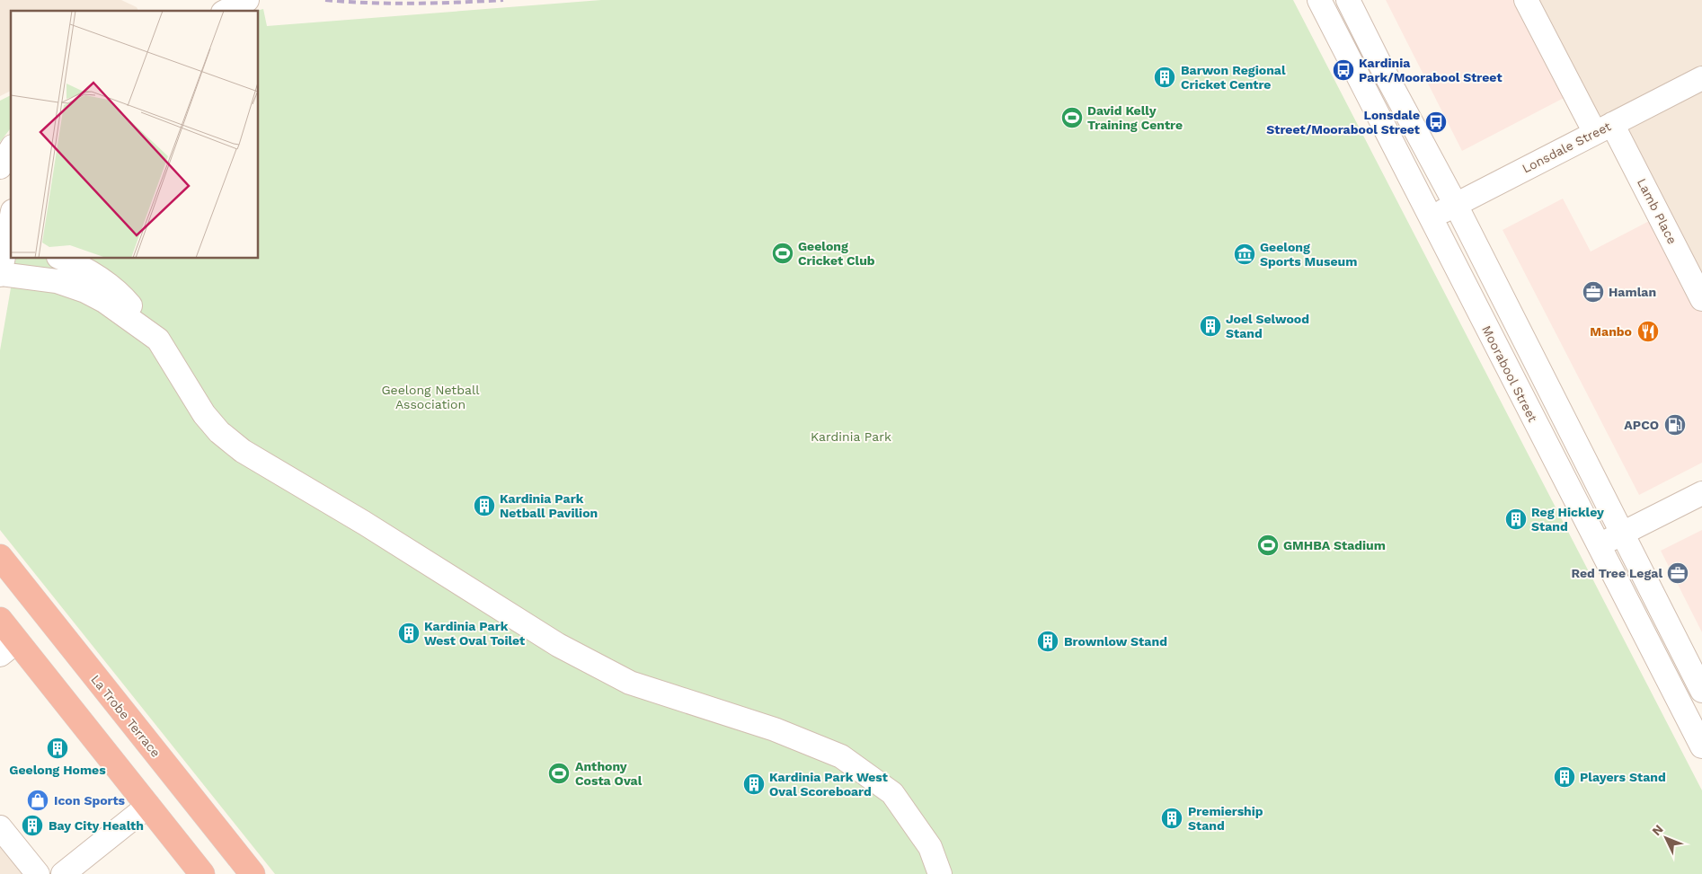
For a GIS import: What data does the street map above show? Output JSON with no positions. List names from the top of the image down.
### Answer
{
  "streets": {
    "highway": ["La Trobe Terrace"],
    "street": ["Lonsdale Street", "Lamb Place", "Moorabool Street"]
  },
  "crossings": [
    ["Lonsdale Street", "Lamb Place"],
    ["Lonsdale Street", "Moorabool Street"]
  ],
  "parks": ["Geelong Netball Association", "Kardinia Park"],
  "places": {
    "bus stop": ["Kardinia Park/Moorabool Street", "Lonsdale Street/Moorabool Street"],
    "building": [
      "Barwon Regional Cricket Centre",
      "Joel Selwood Stand",
      "Kardinia Park Netball Pavilion",
      "Reg Hickley Stand",
      "Kardinia Park West Oval Toilet",
      "Brownlow Stand",
      "Geelong Homes",
      "Players Stand",
      "Kardinia Park West Oval Scoreboard",
      "Premiership Stand",
      "Bay City Health"
    ],
    "sports": [
      "David Kelly Training Centre",
      "Geelong Cricket Club",
      "GMHBA Stadium",
      "Anthony Costa Oval"
    ],
    "museum": ["Geelong Sports Museum"],
    "office": ["Hamlan", "Red Tree Legal"],
    "restaurant": ["Manbo"],
    "fuel station": ["APCO"],
    "shop": ["Icon Sports"]
  },
  "north": "top left"
}
